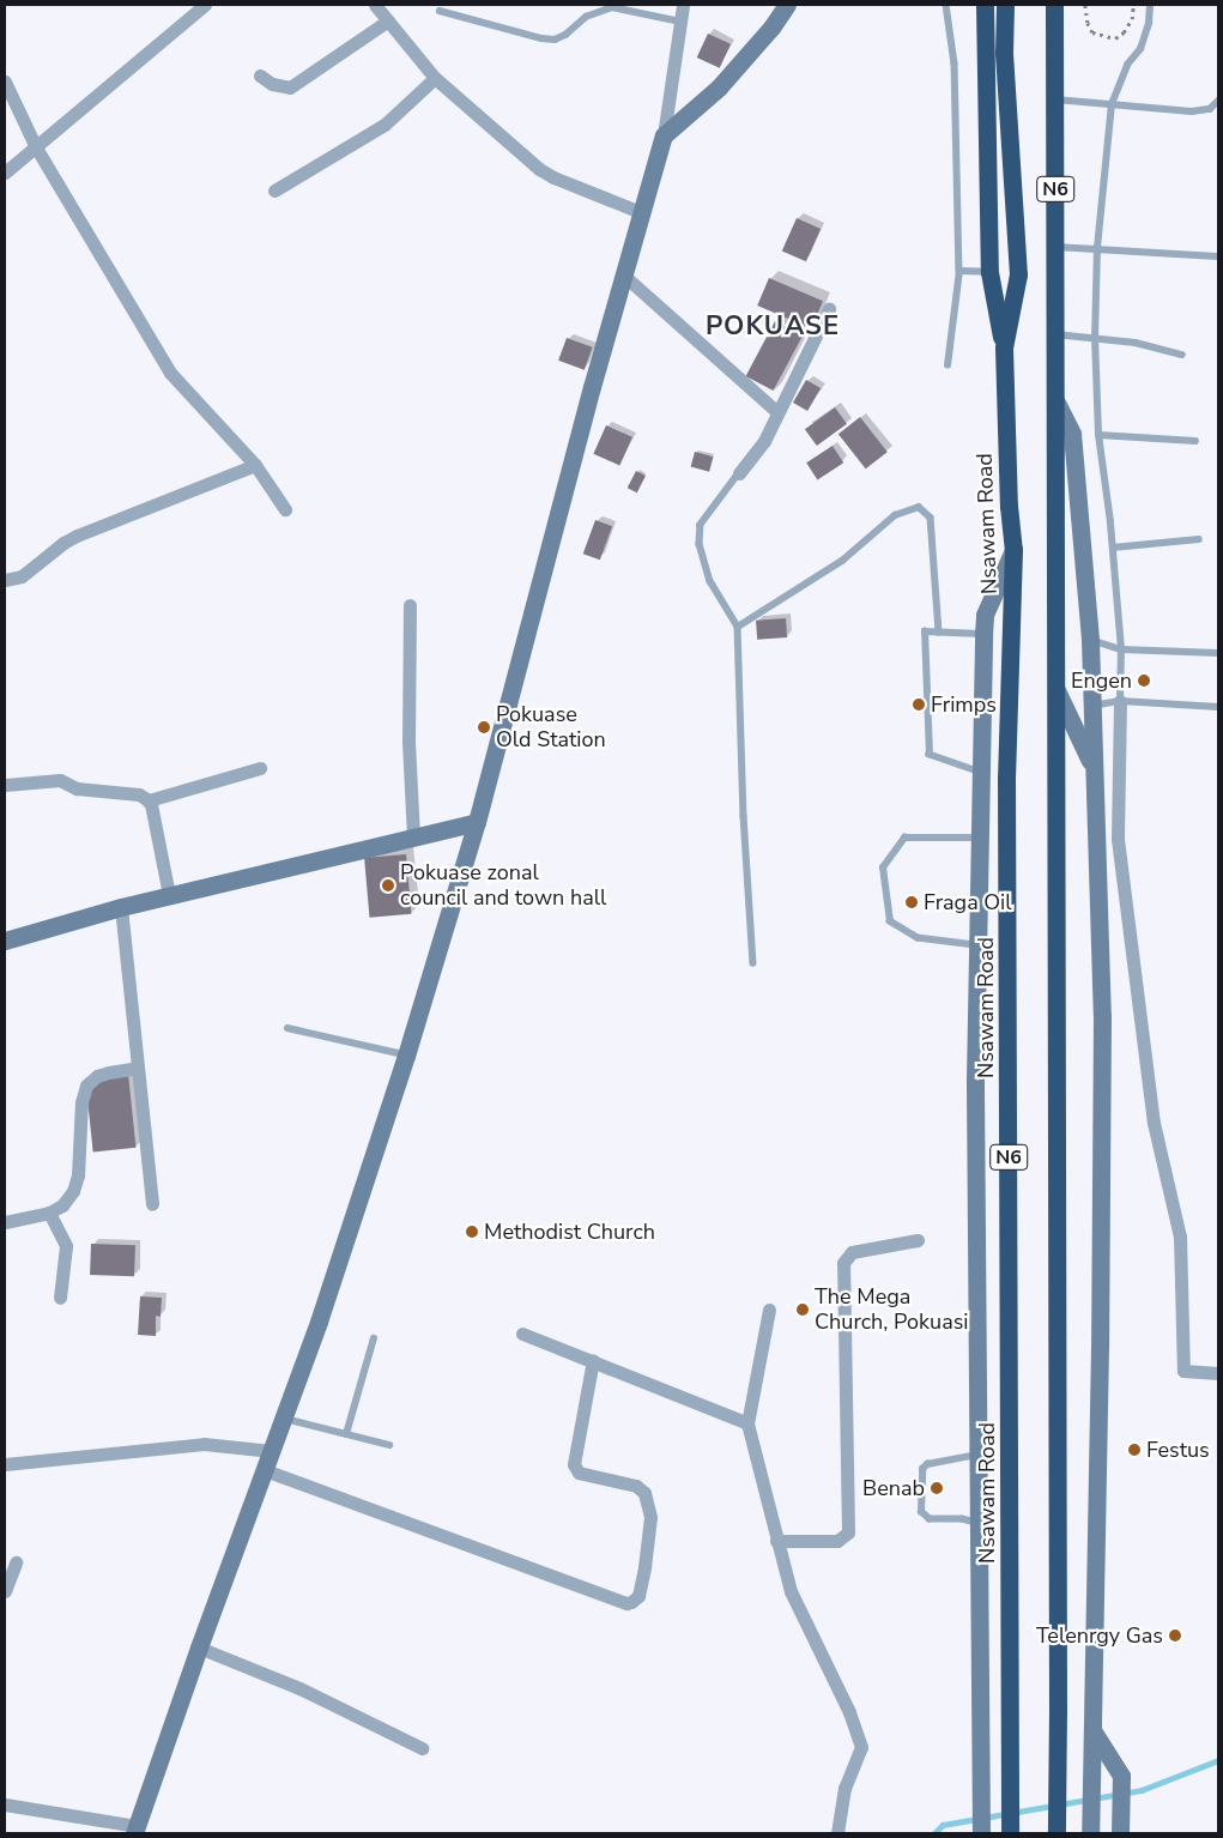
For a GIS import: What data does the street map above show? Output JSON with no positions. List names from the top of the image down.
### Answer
{
  "streets": {
    "highway": ["N6", "Nsawam Road"]
  },
  "districts": ["POKUASE"],
  "places": [
    "Engen",
    "Frimps",
    "Pokuase Old Station",
    "Pokuase zonal council and town hall",
    "Fraga Oil",
    "Methodist Church",
    "The Mega Church, Pokuasi",
    "Festus",
    "Benab",
    "Telenrgy Gas"
  ]
}
